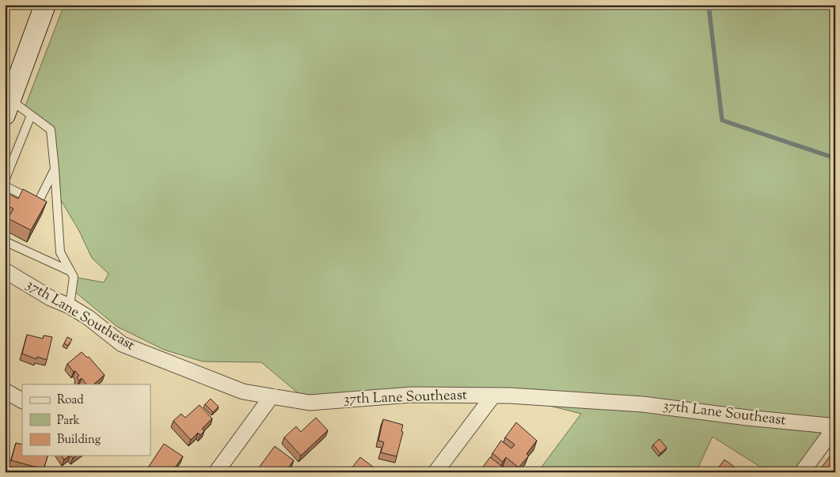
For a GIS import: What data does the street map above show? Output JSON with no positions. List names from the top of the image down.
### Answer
{
  "streets": {
    "street": ["37th Lane Southeast"]
  },
  "legend": ["Road", "Park", "Building"]
}
